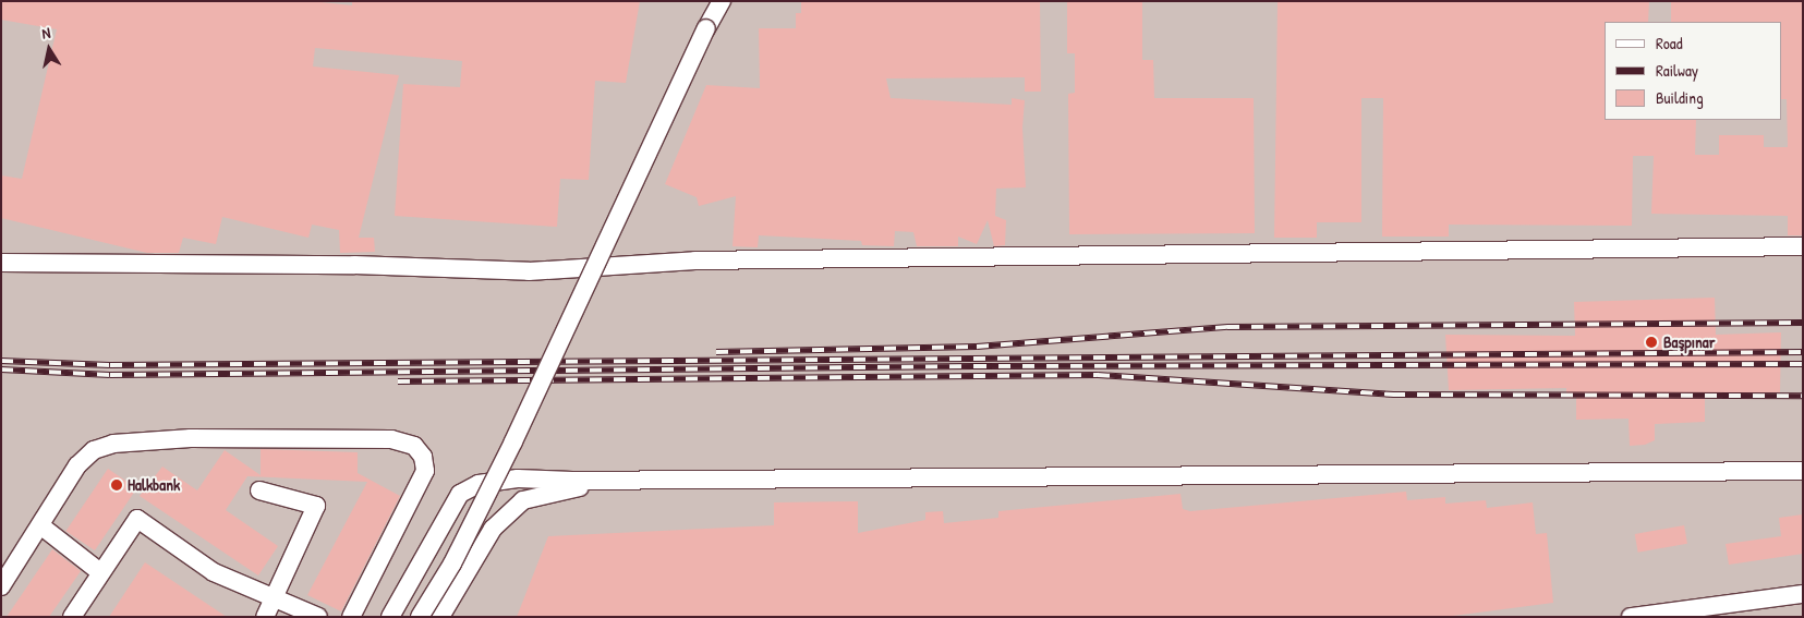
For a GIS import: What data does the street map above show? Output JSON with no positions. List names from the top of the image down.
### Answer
{
  "places": ["Başpınar", "Halkbank"],
  "legend": ["Road", "Railway", "Building"],
  "north": "top"
}
